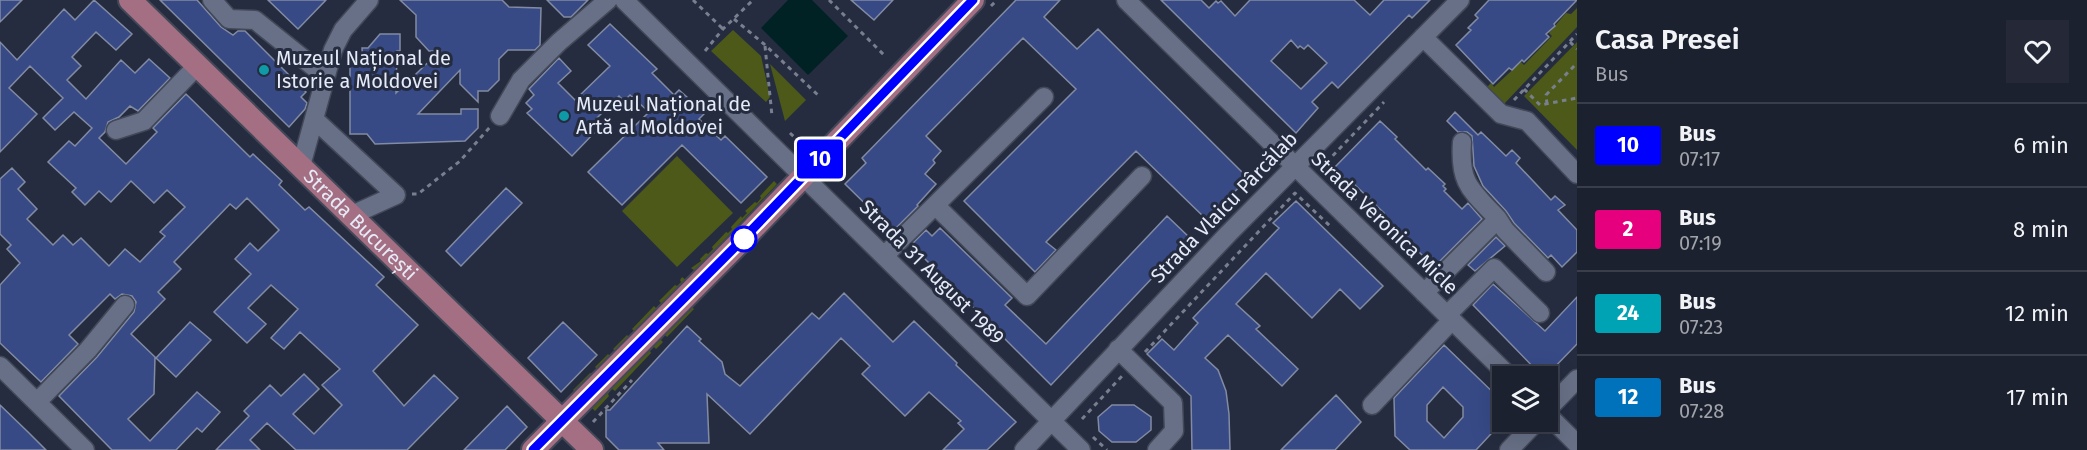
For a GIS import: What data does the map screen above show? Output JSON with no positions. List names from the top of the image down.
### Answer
{
  "streets": {
    "main road": ["Strada București"],
    "street": ["Strada Vlaicu Pârcălab", "Strada Veronica Micle", "Strada 31 August 1989"]
  },
  "crossings": [
    ["Strada Vlaicu Pârcălab", "Strada Veronica Micle"],
    ["Strada Vlaicu Pârcălab", "Strada 31 August 1989"]
  ],
  "places": ["Muzeul Național de Istorie a Moldovei", "Muzeul Național de Artă al Moldovei"],
  "lines": ["bus line 10"],
  "page": {
    "on_map": "10",
    "heading": ["Casa Presei", "Bus"],
    "list": [
      {
        "mark": "10",
        "name": "Bus",
        "note": "07:17",
        "value": "6 min"
      },
      {
        "mark": "2",
        "name": "Bus",
        "note": "07:19",
        "value": "8 min"
      },
      {
        "mark": "24",
        "name": "Bus",
        "note": "07:23",
        "value": "12 min"
      },
      {
        "mark": "12",
        "name": "Bus",
        "note": "07:28",
        "value": "17 min"
      }
    ]
  }
}
